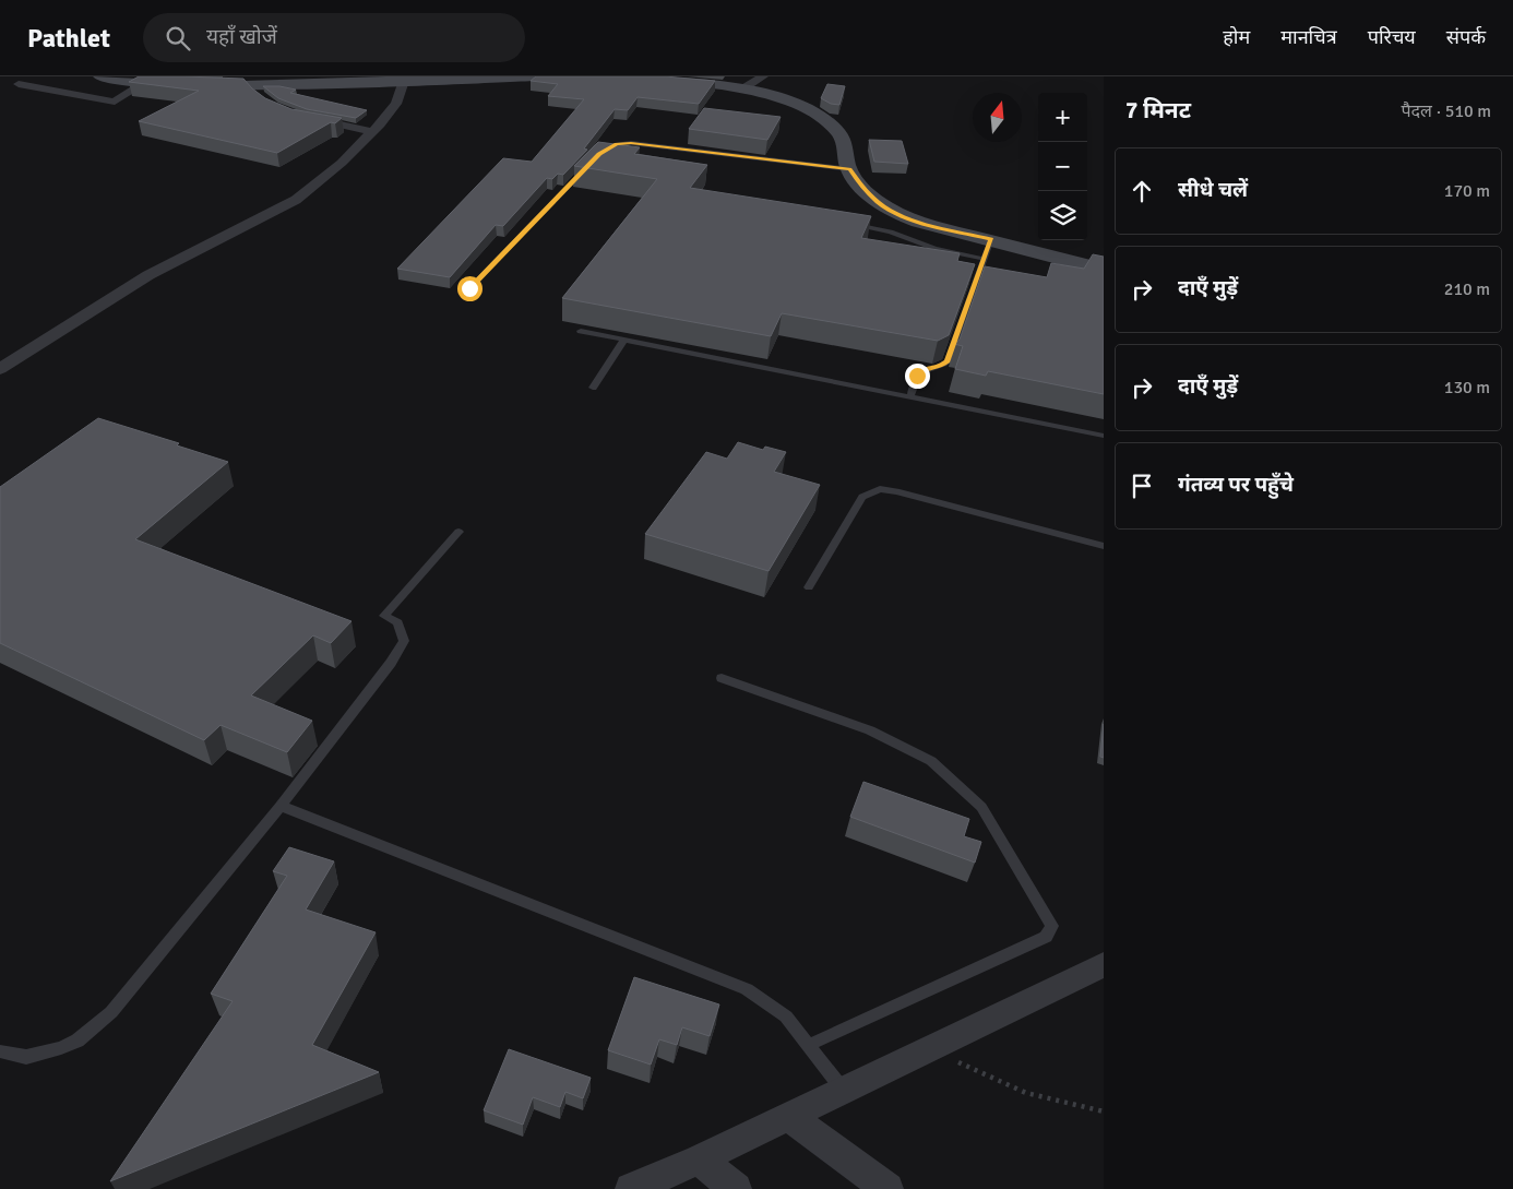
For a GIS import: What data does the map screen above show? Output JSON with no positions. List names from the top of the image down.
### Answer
{
  "north": "top",
  "page": {
    "header": "Pathlet",
    "search": "यहाँ खोजें",
    "nav": [
      "होम",
      "मानचित्र",
      "परिचय",
      "संपर्क"
    ],
    "heading": ["7 मिनट", "पैदल · 510 m"],
    "map_buttons": ["+", "−"],
    "list": [
      ["सीधे चलें", "170 m"],
      ["दाएँ मुड़ें", "210 m"],
      ["दाएँ मुड़ें", "130 m"],
      "गंतव्य पर पहुँचे"
    ]
  }
}
